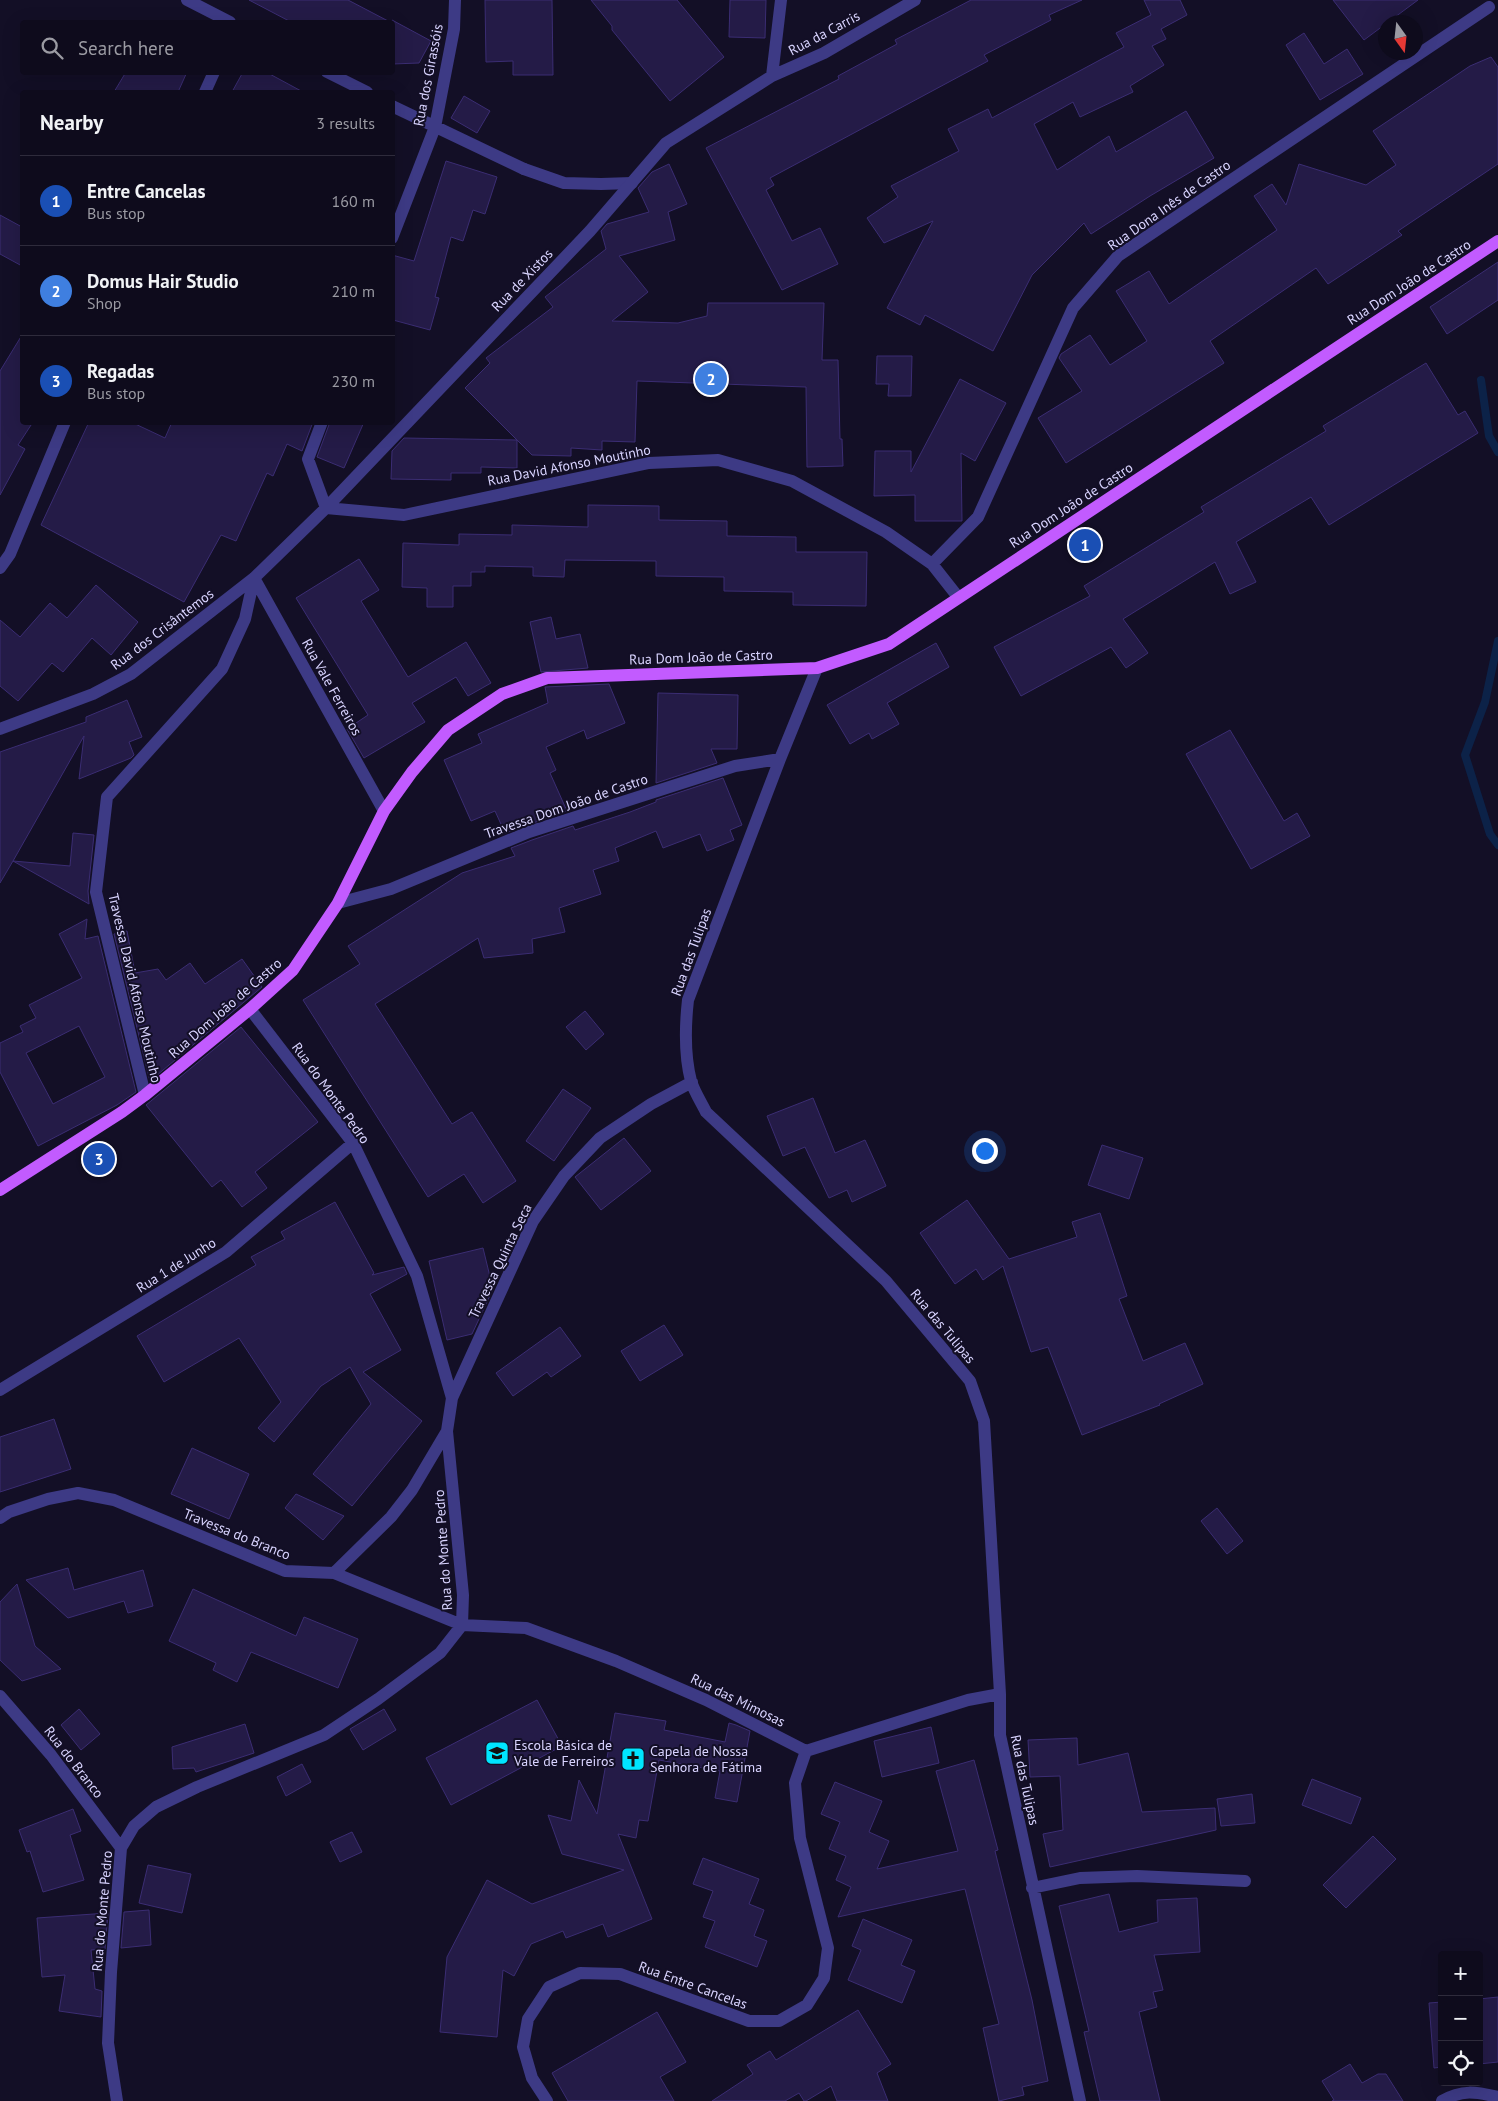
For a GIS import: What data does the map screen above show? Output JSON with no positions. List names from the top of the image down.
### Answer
{
  "streets": {
    "main road": ["Rua Dom João de Castro"],
    "street": [
      "Rua da Carris",
      "Rua dos Girassóis",
      "Rua Dona Inês de Castro",
      "Rua de Xistos",
      "Rua David Afonso Moutinho",
      "Rua dos Crisântemos",
      "Rua Vale Ferreiros",
      "Travessa Dom João de Castro",
      "Rua das Tulipas",
      "Travessa David Afonso Moutinho",
      "Rua do Monte Pedro",
      "Travessa Quinta Seca",
      "Rua 1 de Junho",
      "Travessa do Branco",
      "Rua das Mimosas",
      "Rua do Branco",
      "Rua Entre Cancelas"
    ]
  },
  "crossings": [
    ["Rua da Carris", "Rua de Xistos"],
    ["Rua Dona Inês de Castro", "Rua David Afonso Moutinho"],
    ["Rua de Xistos", "Rua David Afonso Moutinho"],
    ["Rua de Xistos", "Rua dos Crisântemos"],
    ["Rua de Xistos", "Rua Vale Ferreiros"],
    ["Rua de Xistos", "Travessa David Afonso Moutinho"],
    ["Rua Dom João de Castro", "Rua David Afonso Moutinho"],
    ["Rua Dom João de Castro", "Rua Vale Ferreiros"],
    ["Rua Dom João de Castro", "Travessa Dom João de Castro"],
    ["Rua Dom João de Castro", "Rua das Tulipas"],
    ["Rua Dom João de Castro", "Travessa David Afonso Moutinho"],
    ["Rua Dom João de Castro", "Rua do Monte Pedro"],
    ["Rua dos Crisântemos", "Rua Vale Ferreiros"],
    ["Rua dos Crisântemos", "Travessa David Afonso Moutinho"],
    ["Rua Vale Ferreiros", "Travessa David Afonso Moutinho"],
    ["Travessa Dom João de Castro", "Rua das Tulipas"],
    ["Rua das Tulipas", "Travessa Quinta Seca"],
    ["Rua do Monte Pedro", "Travessa Quinta Seca"],
    ["Rua do Monte Pedro", "Rua 1 de Junho"],
    ["Rua do Monte Pedro", "Travessa do Branco"],
    ["Rua do Monte Pedro", "Rua das Mimosas"],
    ["Rua do Monte Pedro", "Rua do Branco"],
    ["Travessa do Branco", "Rua das Mimosas"],
    ["Rua das Mimosas", "Rua Entre Cancelas"]
  ],
  "places": {
    "school or university": ["Escola Básica de Vale de Ferreiros"],
    "church": ["Capela de Nossa Senhora de Fátima"]
  },
  "north": "bottom",
  "page": {
    "search": "Search here",
    "heading": ["Nearby", "3 results"],
    "list": [
      {
        "mark": "1",
        "name": "Entre Cancelas",
        "note": "Bus stop",
        "value": "160 m"
      },
      {
        "mark": "2",
        "name": "Domus Hair Studio",
        "note": "Shop",
        "value": "210 m"
      },
      {
        "mark": "3",
        "name": "Regadas",
        "note": "Bus stop",
        "value": "230 m"
      }
    ],
    "pins": ["2", "1", "3"],
    "map_buttons": ["+", "−"]
  }
}
